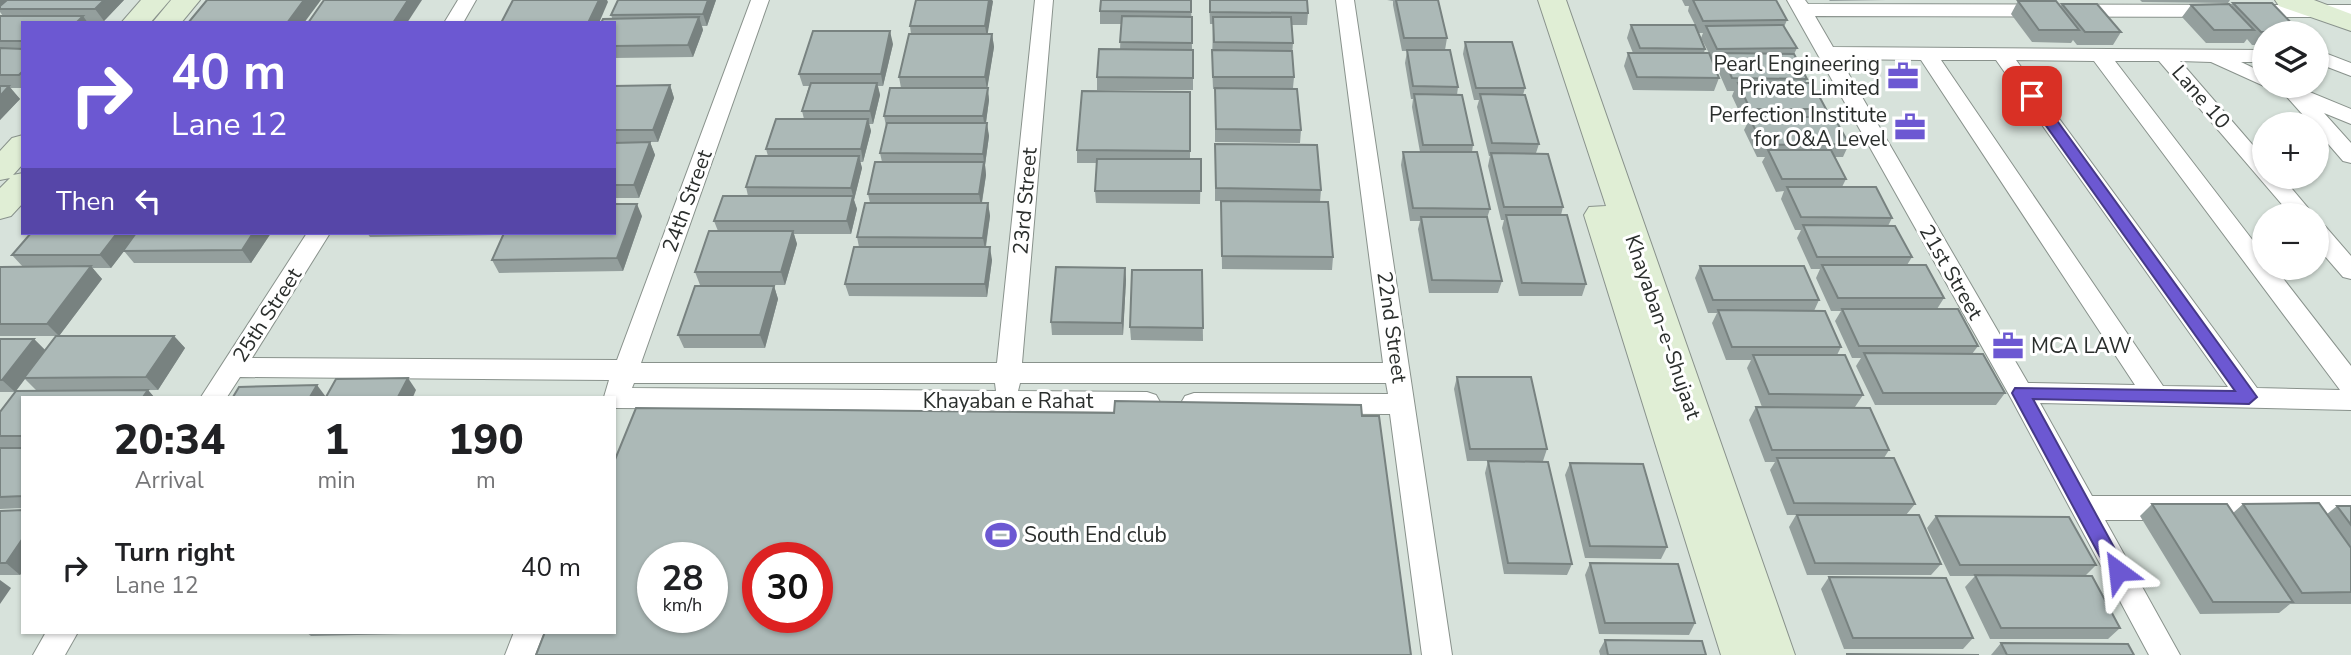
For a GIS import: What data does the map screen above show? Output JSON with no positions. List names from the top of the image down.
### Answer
{
  "streets": {
    "main road": ["Khayaban-e-Shujaat"],
    "street": [
      "Lane 10",
      "24th Street",
      "23rd Street",
      "21st Street",
      "25th Street",
      "22nd Street",
      "Khayaban e Rahat"
    ]
  },
  "crossings": [
    ["24th Street", "Khayaban e Rahat"],
    ["23rd Street", "Khayaban e Rahat"],
    ["25th Street", "Khayaban e Rahat"],
    ["22nd Street", "Khayaban e Rahat"]
  ],
  "places": {
    "office": ["Pearl Engineering Private Limited", "Perfection Institute for O&A Level", "MCA LAW"],
    "sports": ["South End club"]
  },
  "page": {
    "map_buttons": ["+", "−"],
    "turn": ["40 m", "Lane 12"],
    "then": "Then",
    "eta": [
      "20:34",
      "Arrival",
      "1",
      "min",
      "190",
      "m"
    ],
    "list": [
      {
        "name": "Turn right",
        "note": "Lane 12",
        "value": "40 m"
      }
    ],
    "speed": "28 km/h",
    "limit": "30"
  }
}
